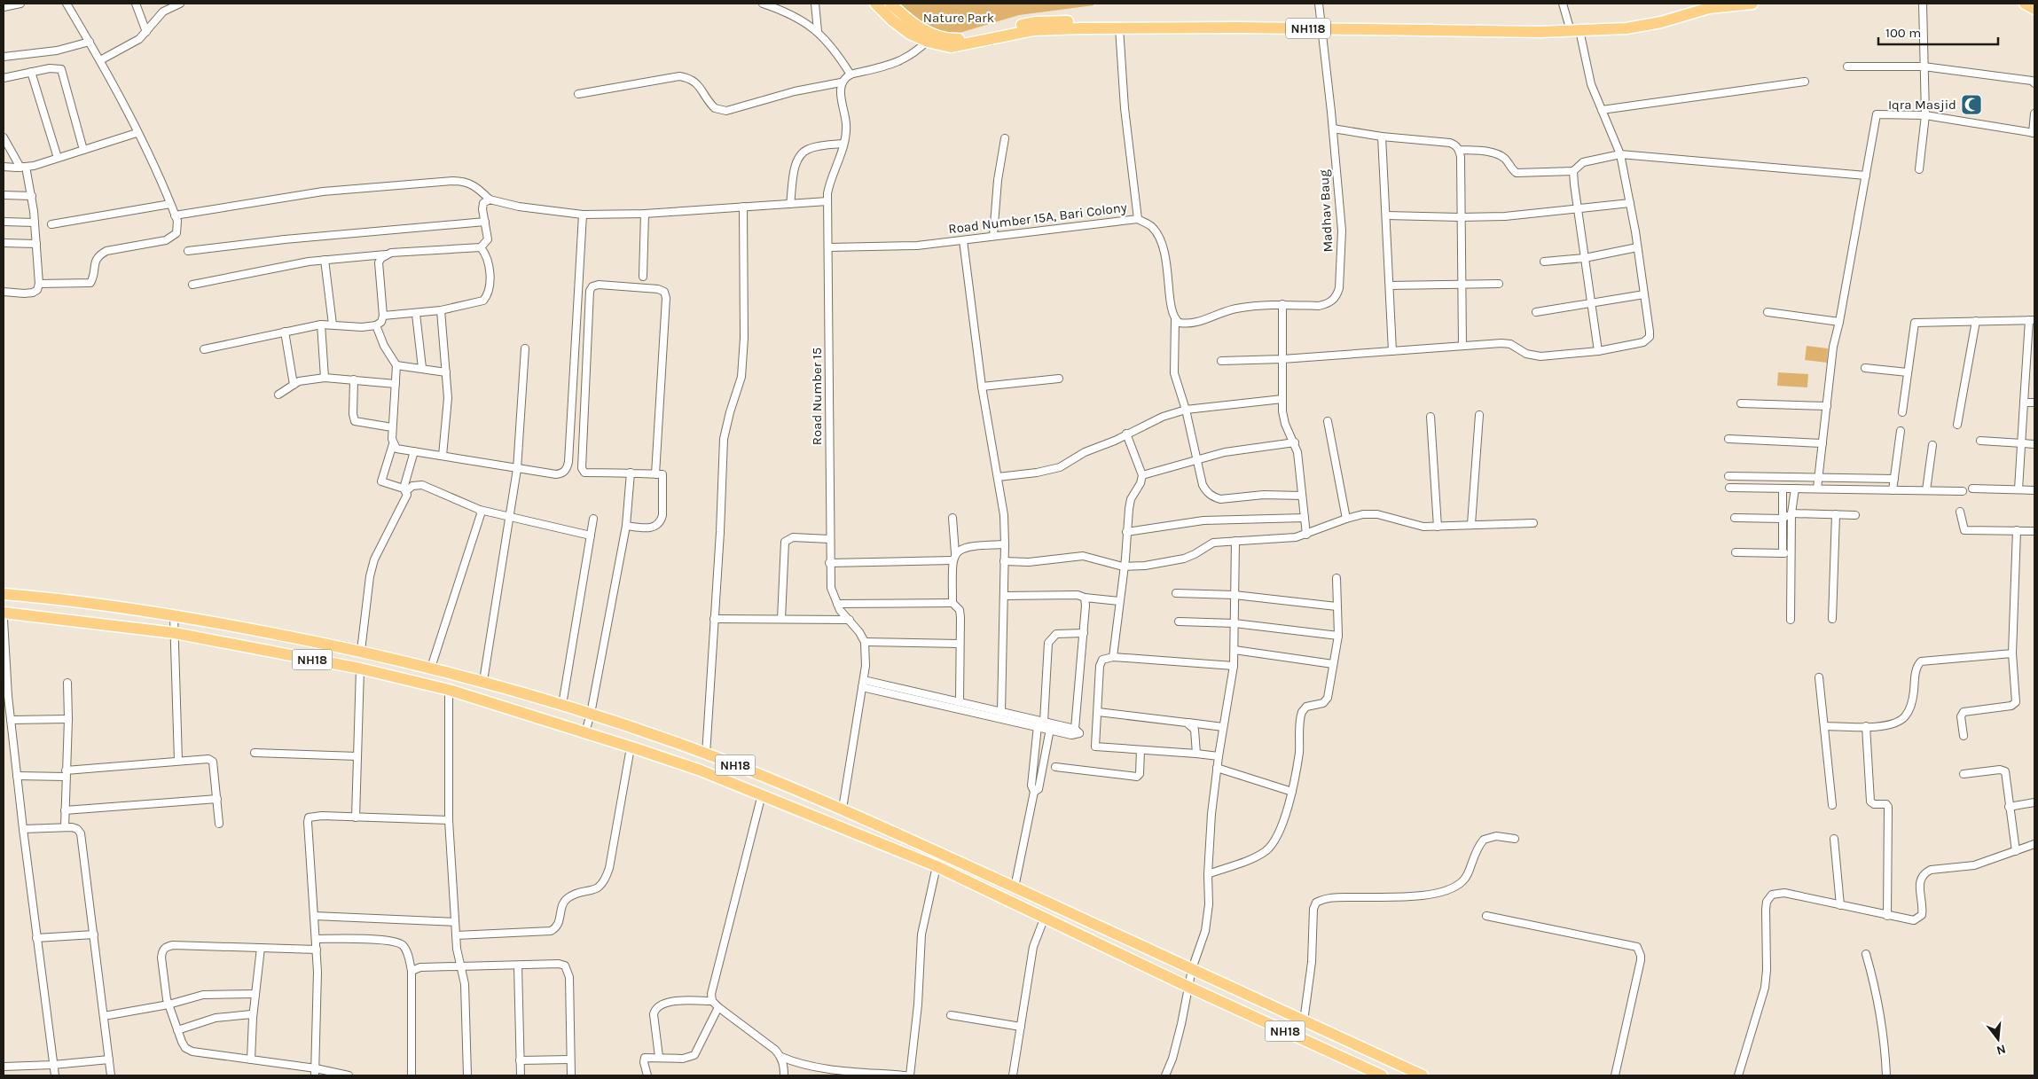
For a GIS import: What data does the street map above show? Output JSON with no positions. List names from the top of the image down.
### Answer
{
  "streets": {
    "highway": ["NH118", "NH18"],
    "street": ["Madhav Baug", "Road Number 15A, Bari Colony", "Road Number 15"]
  },
  "crossings": [
    ["NH118", "Madhav Baug"],
    ["NH118", "Road Number 15A, Bari Colony"],
    ["Road Number 15A, Bari Colony", "Road Number 15"]
  ],
  "parks": ["Nature Park"],
  "places": {
    "mosque": ["Iqra Masjid"]
  },
  "scale_bar": "100 m",
  "north": "bottom"
}
